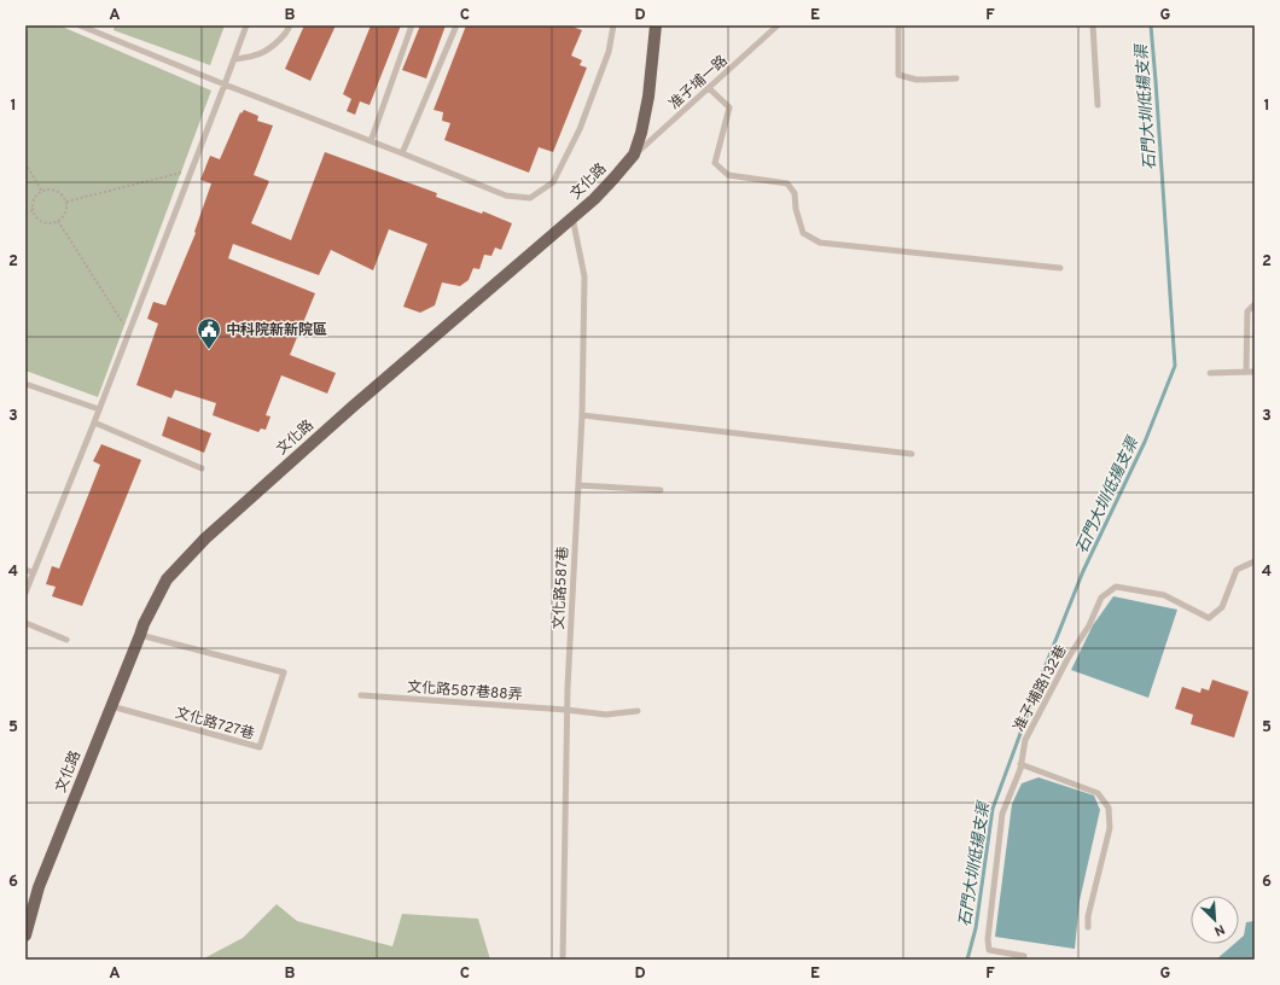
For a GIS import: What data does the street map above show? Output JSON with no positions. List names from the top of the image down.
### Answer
{
  "streets": {
    "main road": ["文化路"],
    "lane": [
      "准子埔一路",
      "文化路587巷",
      "准子埔路132巷",
      "文化路587巷88弄",
      "文化路727巷"
    ]
  },
  "crossings": [
    ["准子埔一路", "文化路"],
    ["文化路", "文化路587巷"],
    ["文化路", "文化路727巷"],
    ["文化路587巷", "文化路587巷88弄"]
  ],
  "water": ["石門大圳低揚支渠"],
  "places": {
    "public building": ["中科院新新院區"]
  },
  "north": "bottom right",
  "grid": {
    "columns": [
      "A",
      "B",
      "C",
      "D",
      "E",
      "F",
      "G"
    ],
    "rows": [
      "1",
      "2",
      "3",
      "4",
      "5",
      "6"
    ]
  }
}
